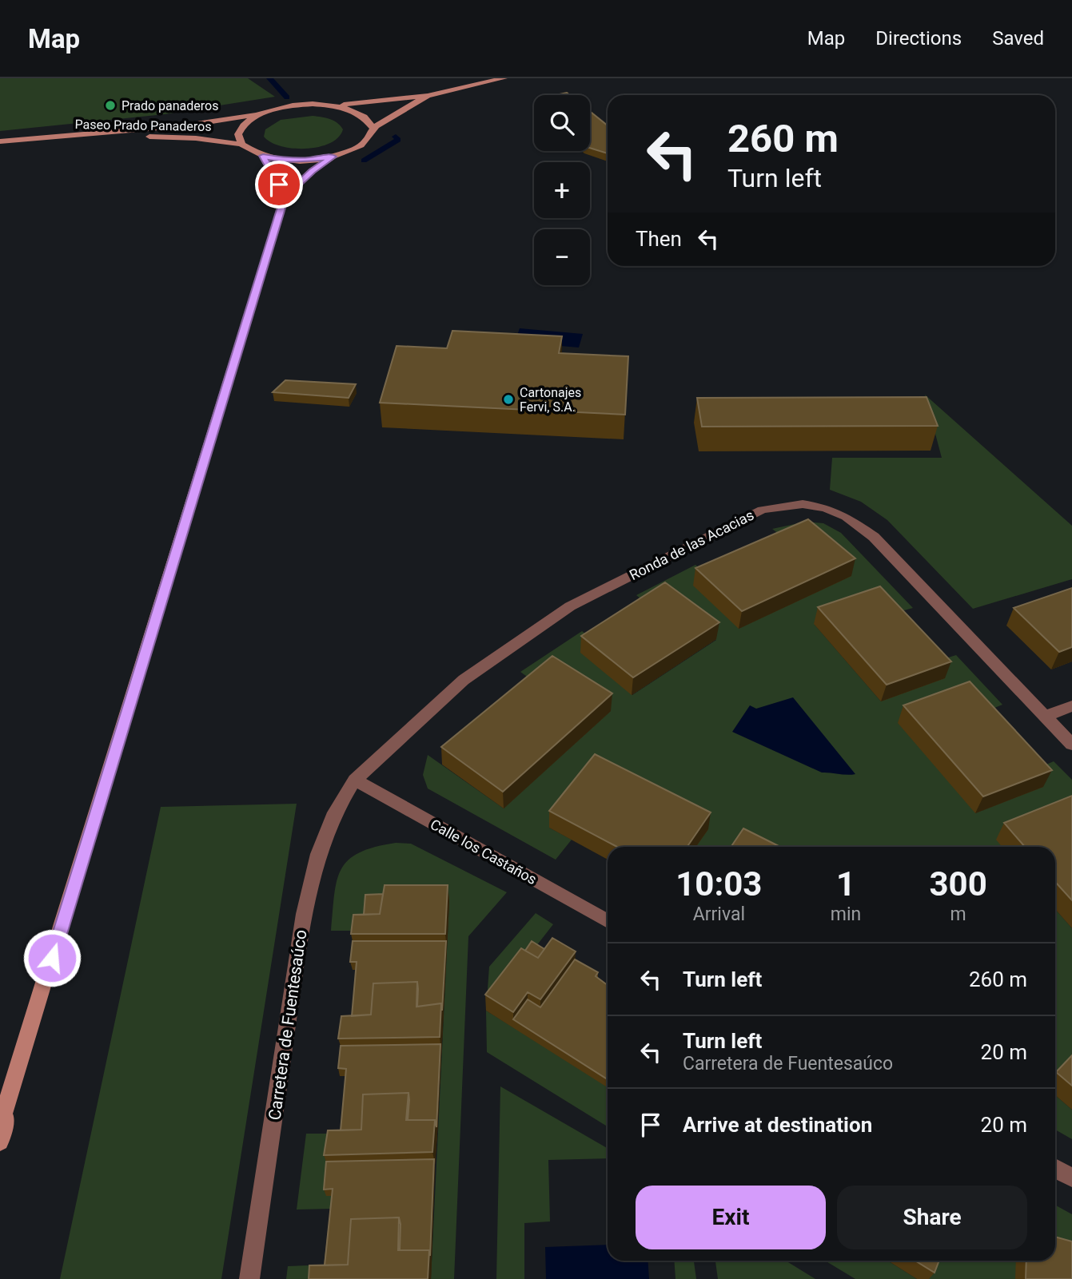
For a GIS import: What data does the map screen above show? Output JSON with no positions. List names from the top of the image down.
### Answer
{
  "streets": {
    "main road": ["Paseo Prado Panaderos"],
    "street": ["Ronda de las Acacias", "Calle los Castaños", "Carretera de Fuentesaúco"]
  },
  "crossings": [
    ["Ronda de las Acacias", "Calle los Castaños"],
    ["Ronda de las Acacias", "Carretera de Fuentesaúco"],
    ["Calle los Castaños", "Carretera de Fuentesaúco"]
  ],
  "places": ["Prado panaderos", "Cartonajes Fervi, S.A."],
  "page": {
    "header": "Map",
    "nav": ["Map", "Directions", "Saved"],
    "map_buttons": ["+", "−"],
    "turn": ["260 m", "Turn left"],
    "then": "Then",
    "eta": [
      "10:03",
      "Arrival",
      "1",
      "min",
      "300",
      "m"
    ],
    "list": [
      {
        "name": "Turn left",
        "value": "260 m"
      },
      {
        "name": "Turn left",
        "note": "Carretera de Fuentesaúco",
        "value": "20 m"
      },
      {
        "name": "Arrive at destination",
        "value": "20 m"
      }
    ],
    "buttons": ["Exit", "Share"]
  }
}
